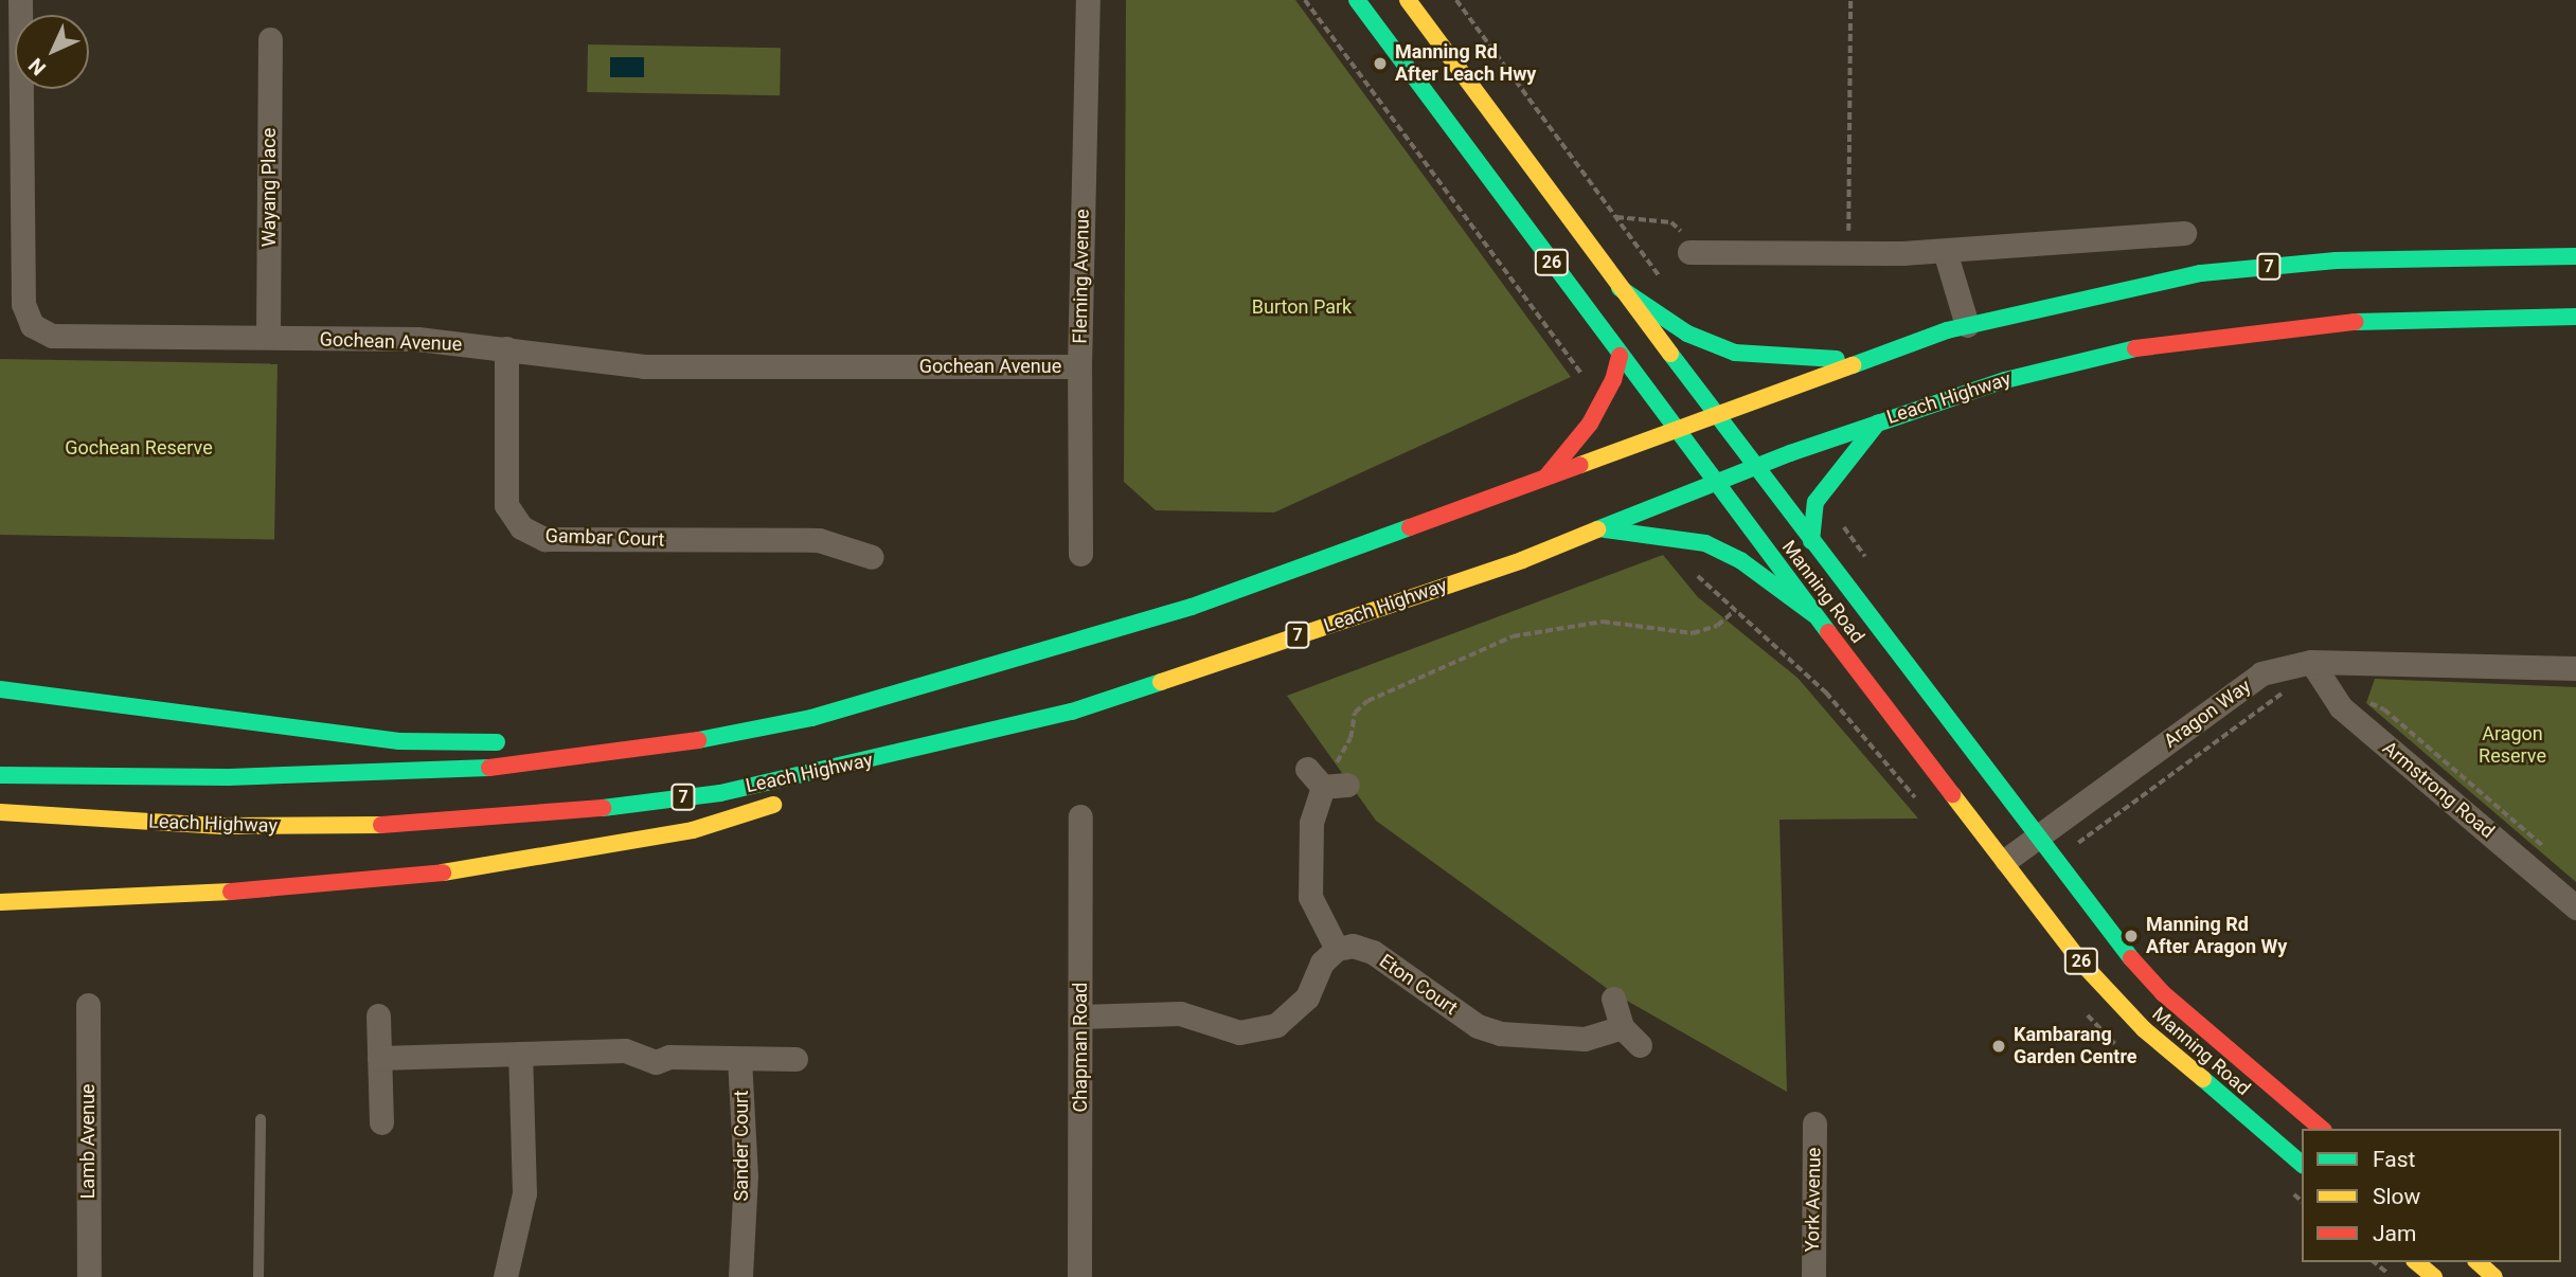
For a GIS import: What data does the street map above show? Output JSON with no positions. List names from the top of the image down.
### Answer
{
  "streets": {
    "main road": [
      "26",
      "7",
      "Leach Highway",
      "Manning Road"
    ],
    "street": [
      "Wayang Place",
      "Fleming Avenue",
      "Gochean Avenue",
      "Gambar Court",
      "Aragon Way",
      "Armstrong Road",
      "Eton Court",
      "Chapman Road",
      "Lamb Avenue",
      "Sander Court",
      "York Avenue"
    ]
  },
  "crossings": [
    ["Wayang Place", "Gochean Avenue"],
    ["7", "Manning Road"],
    ["Fleming Avenue", "Gochean Avenue"],
    ["Gochean Avenue", "Gambar Court"],
    ["Leach Highway", "Manning Road"],
    ["Manning Road", "Aragon Way"],
    ["Aragon Way", "Armstrong Road"]
  ],
  "parks": ["Burton Park", "Gochean Reserve", "Aragon Reserve"],
  "places": ["Manning Rd After Leach Hwy", "Manning Rd After Aragon Wy", "Kambarang Garden Centre"],
  "legend": ["Fast", "Slow", "Jam"],
  "north": "bottom left"
}
